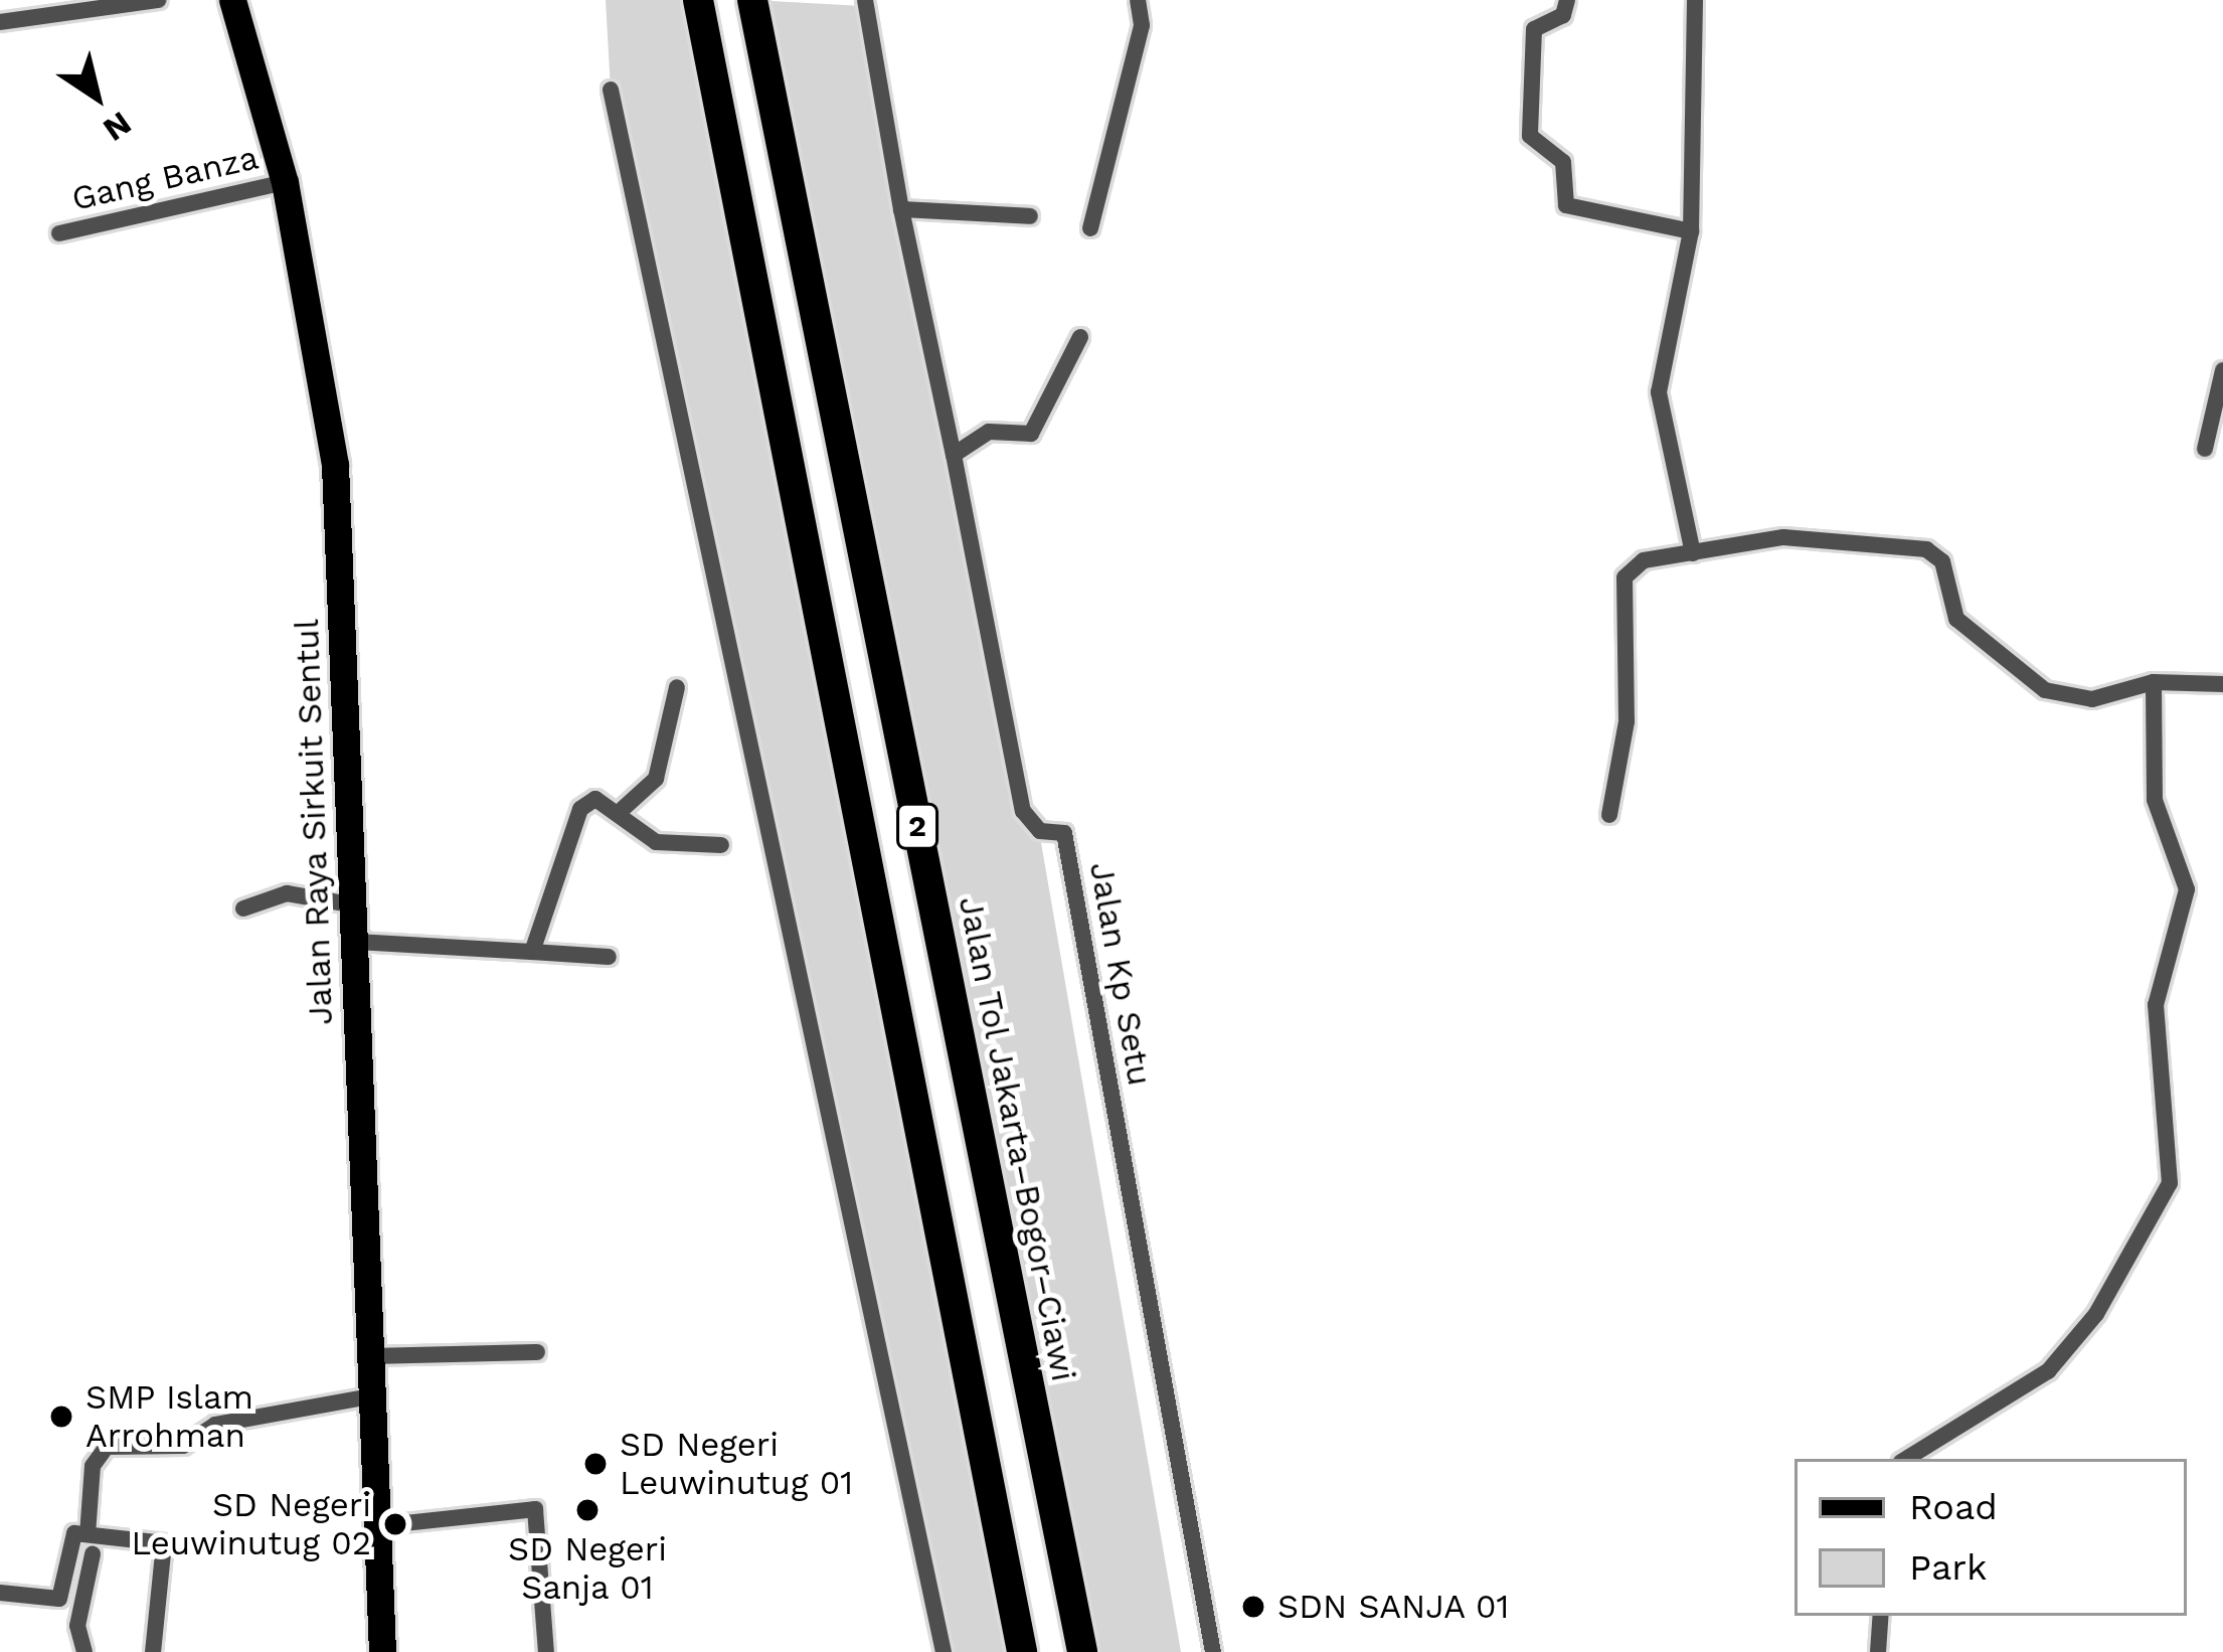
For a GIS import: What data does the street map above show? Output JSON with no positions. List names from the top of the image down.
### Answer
{
  "streets": {
    "highway": ["2", "Jalan Tol Jakarta–Bogor–Ciawi"],
    "main road": ["Jalan Raya Sirkuit Sentul"],
    "street": ["Gang Banza", "Jalan Kp Setu"]
  },
  "crossings": [
    ["Gang Banza", "Jalan Raya Sirkuit Sentul"]
  ],
  "places": [
    "SMP Islam Arrohman",
    "SD Negeri Leuwinutug 01",
    "SD Negeri Sanja 01",
    "SD Negeri Leuwinutug 02",
    "SDN SANJA 01"
  ],
  "legend": ["Road", "Park"],
  "north": "bottom right"
}
